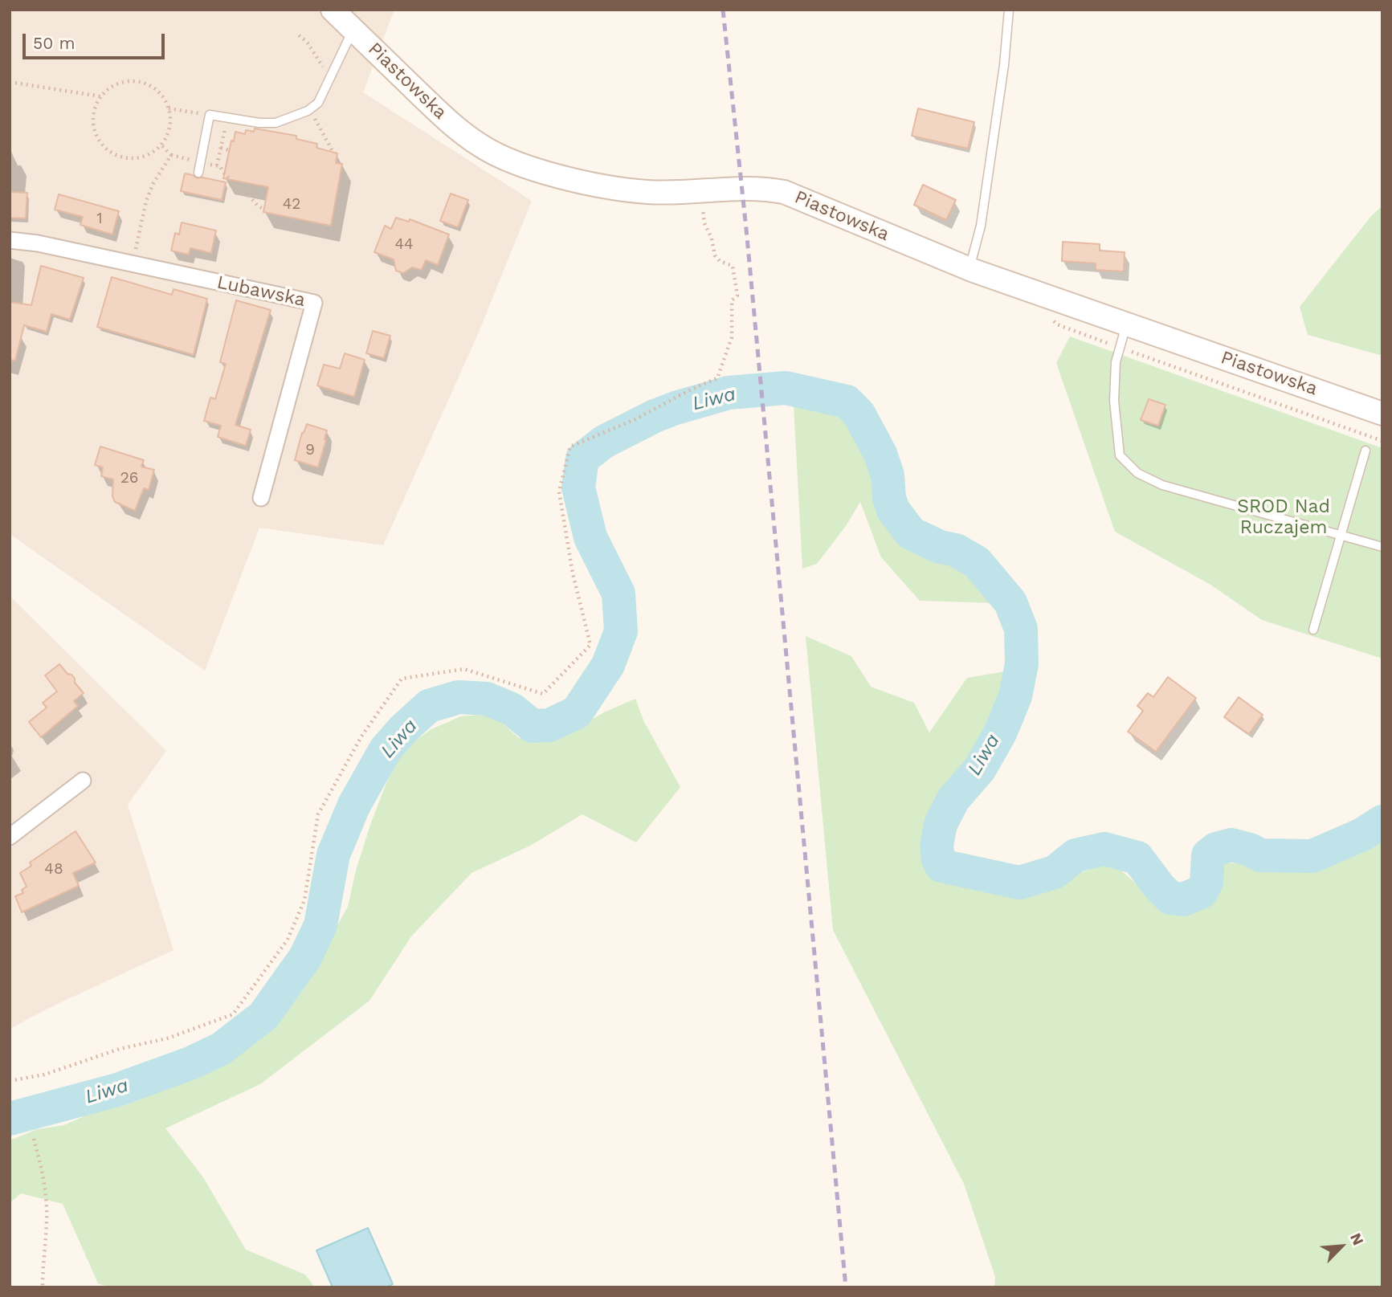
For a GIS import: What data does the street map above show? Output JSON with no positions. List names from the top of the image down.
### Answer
{
  "streets": {
    "street": ["Piastowska", "Lubawska"]
  },
  "water": ["Liwa"],
  "parks": ["SROD Nad Ruczajem"],
  "house_numbers": [
    "42",
    "1",
    "44",
    "9",
    "26",
    "48"
  ],
  "scale_bar": "50 m",
  "north": "top right"
}
